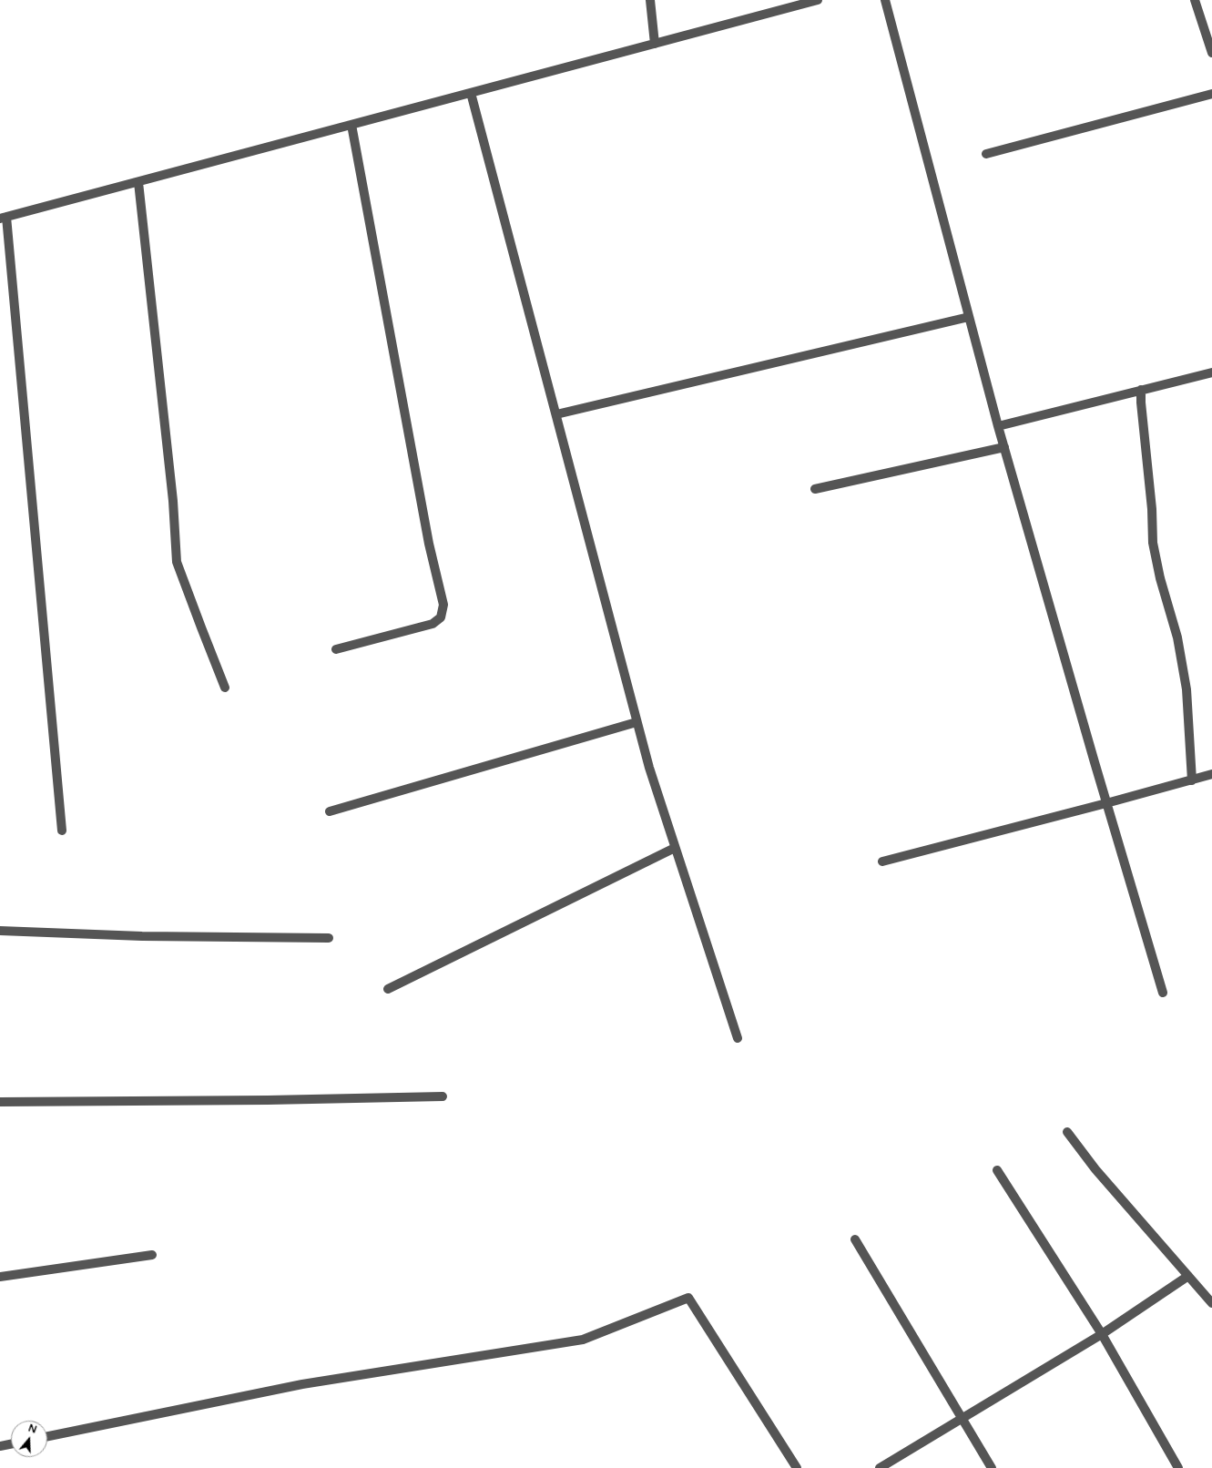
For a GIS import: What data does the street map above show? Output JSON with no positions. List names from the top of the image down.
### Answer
{
  "north": "top"
}
